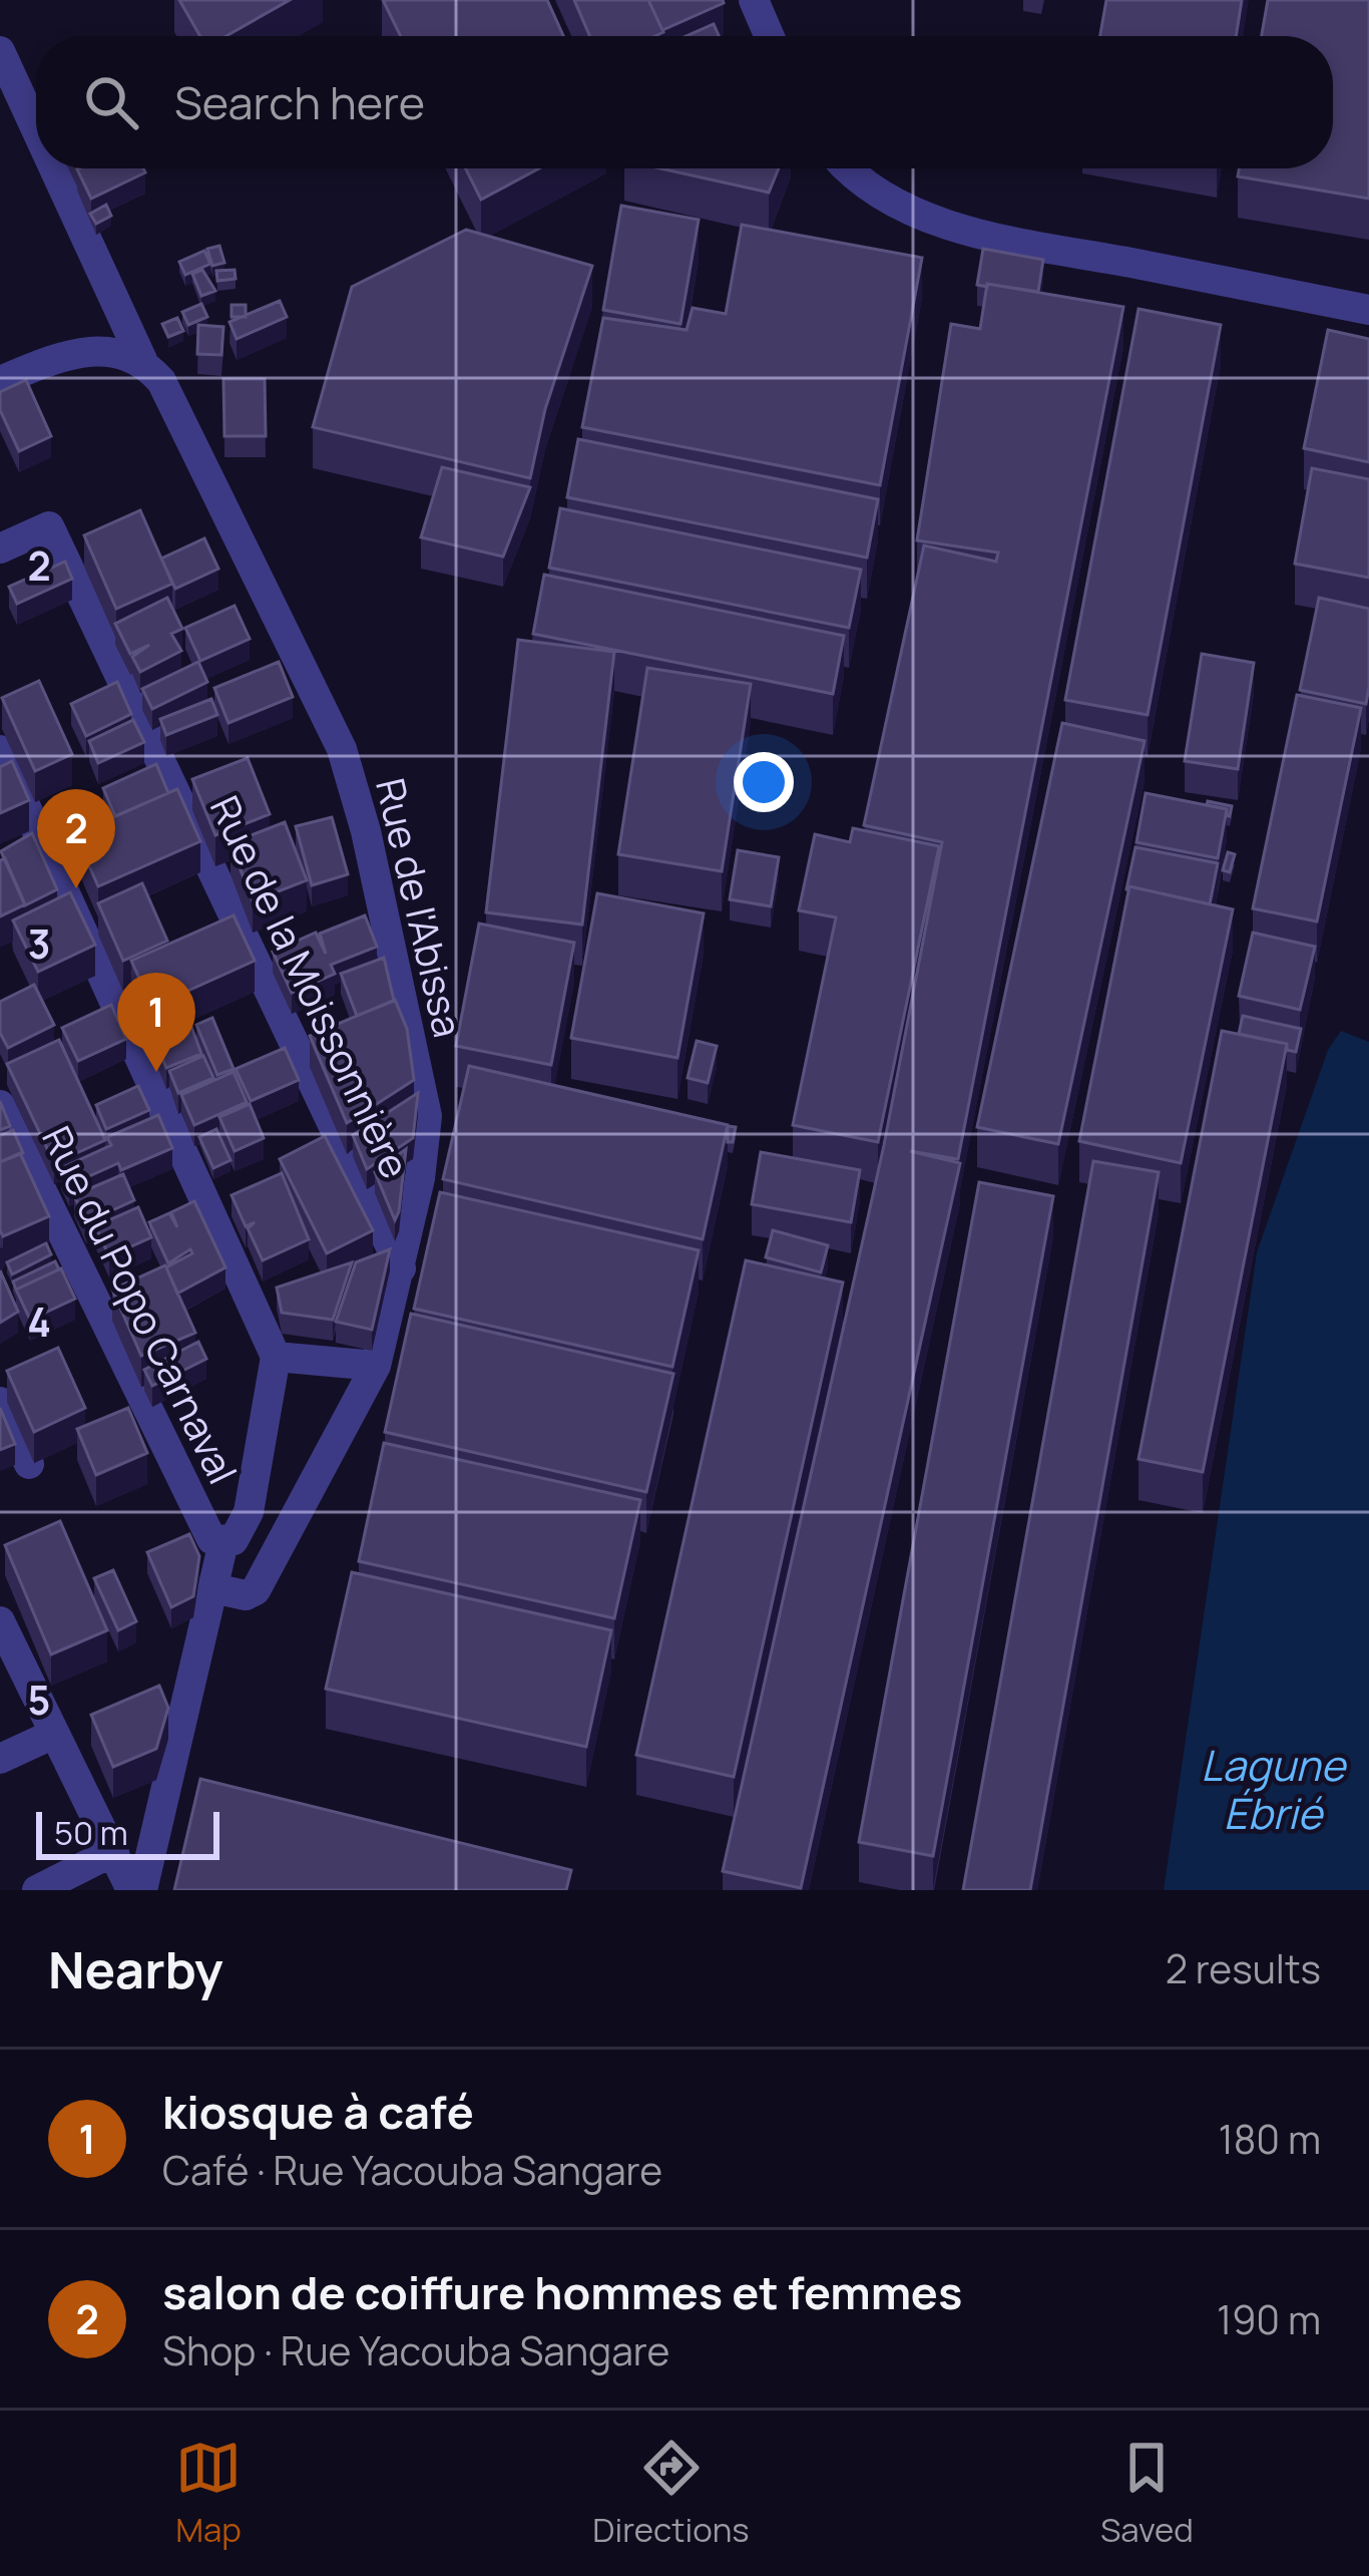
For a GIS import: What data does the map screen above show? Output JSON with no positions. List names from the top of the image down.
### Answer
{
  "streets": {
    "street": ["Rue de l'Abissa", "Rue de la Moissonnière", "Rue du Popo Carnaval"]
  },
  "crossings": [
    ["Rue de l'Abissa", "Rue de la Moissonnière"]
  ],
  "water": ["Lagune Ébrié"],
  "scale_bar": "50 m",
  "page": {
    "search": "Search here",
    "pins": ["2", "1"],
    "scale": "50 m",
    "heading": ["Nearby", "2 results"],
    "list": [
      {
        "mark": "1",
        "name": "kiosque à café",
        "note": "Café · Rue Yacouba Sangare",
        "value": "180 m"
      },
      {
        "mark": "2",
        "name": "salon de coiffure hommes et femmes",
        "note": "Shop · Rue Yacouba Sangare",
        "value": "190 m"
      }
    ],
    "nav": ["Map", "Directions", "Saved"]
  },
  "grid": {
    "rows": [
      "2",
      "3",
      "4",
      "5"
    ]
  }
}
